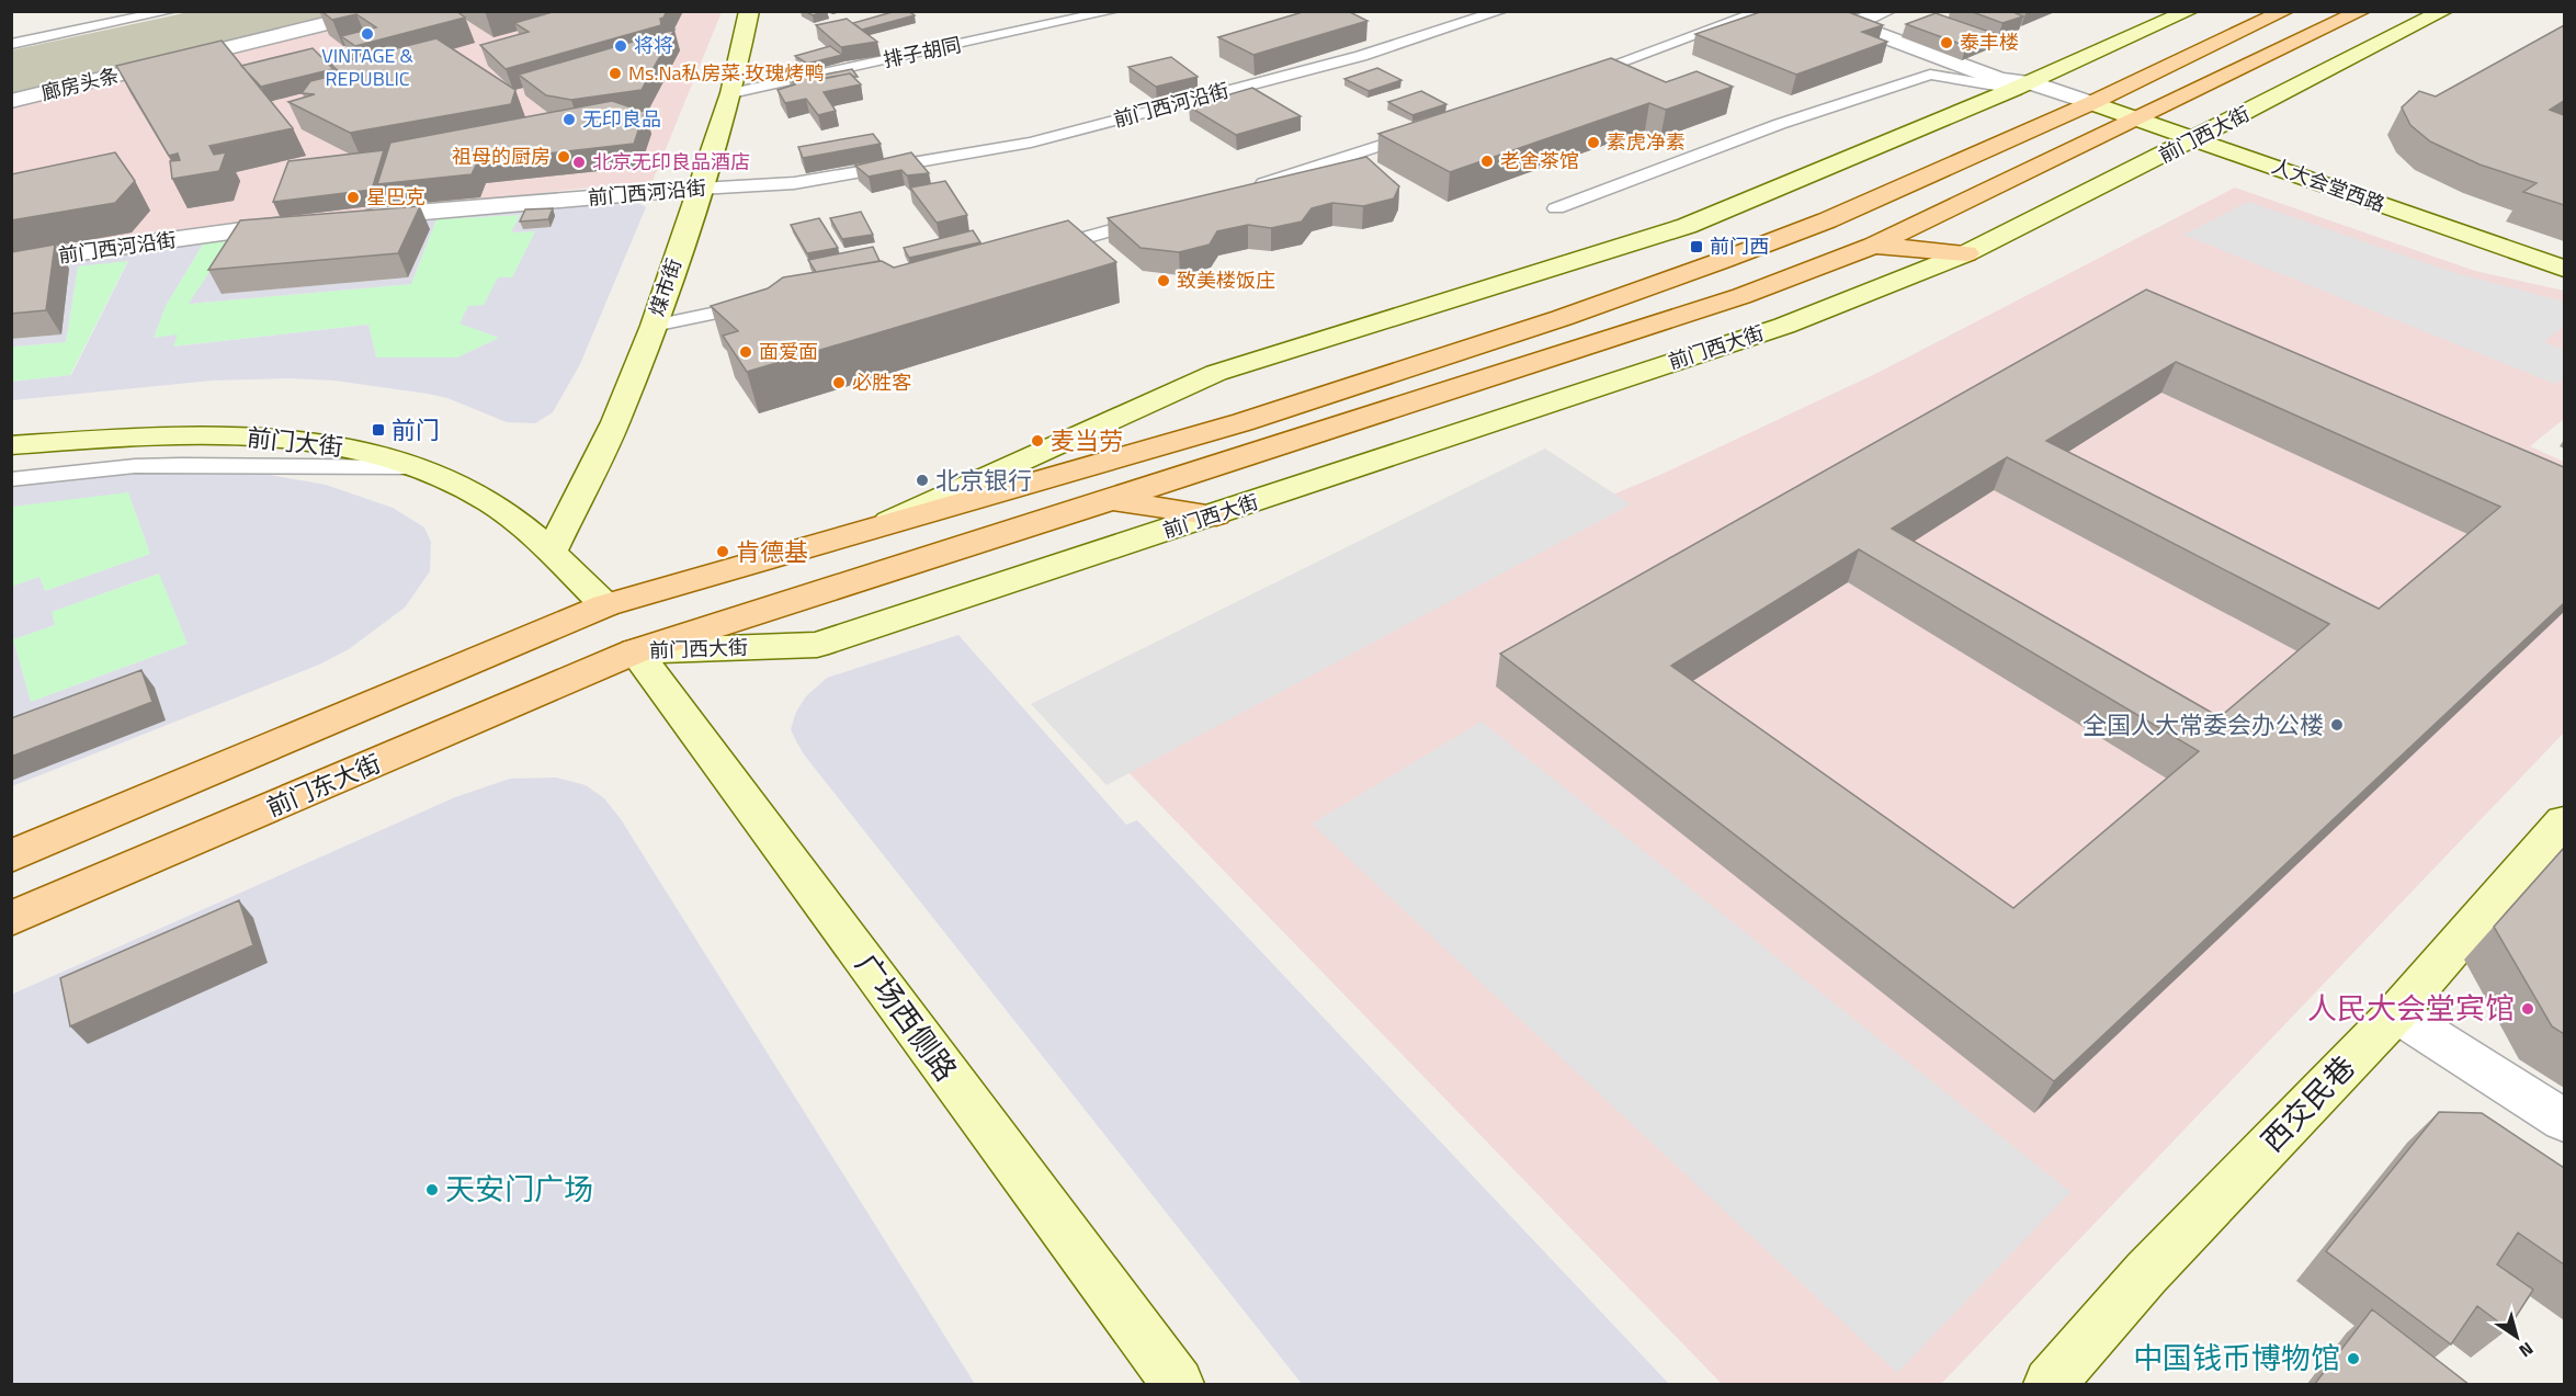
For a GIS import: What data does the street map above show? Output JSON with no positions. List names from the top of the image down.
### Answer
{
  "streets": {
    "main road": ["前门西大街", "前门东大街"],
    "street": [
      "廊房头条",
      "前门西河沿街",
      "人大会堂西路",
      "煤市街",
      "前门大街",
      "广场西侧路",
      "西交民巷"
    ],
    "lane": ["排子胡同"]
  },
  "crossings": [
    ["排子胡同", "煤市街"],
    ["前门西河沿街", "煤市街"],
    ["前门西大街", "人大会堂西路"],
    ["前门西大街", "前门东大街"],
    ["前门西大街", "广场西侧路"],
    ["煤市街", "前门大街"],
    ["前门东大街", "广场西侧路"]
  ],
  "places": {
    "other": [
      "VINTAGE & REPUBLIC",
      "泰丰楼",
      "将将",
      "Ms.Na私房菜·玫瑰烤鸭",
      "无印良品",
      "素虎净素",
      "祖母的厨房",
      "老舍茶馆",
      "北京无印良品酒店",
      "星巴克",
      "致美楼饭庄",
      "面爱面",
      "必胜客",
      "麦当劳",
      "北京银行",
      "肯德基",
      "全国人大常委会办公楼",
      "人民大会堂宾馆",
      "天安门广场",
      "中国钱币博物馆"
    ],
    "transit": ["前门西", "前门"]
  },
  "north": "bottom right"
}
